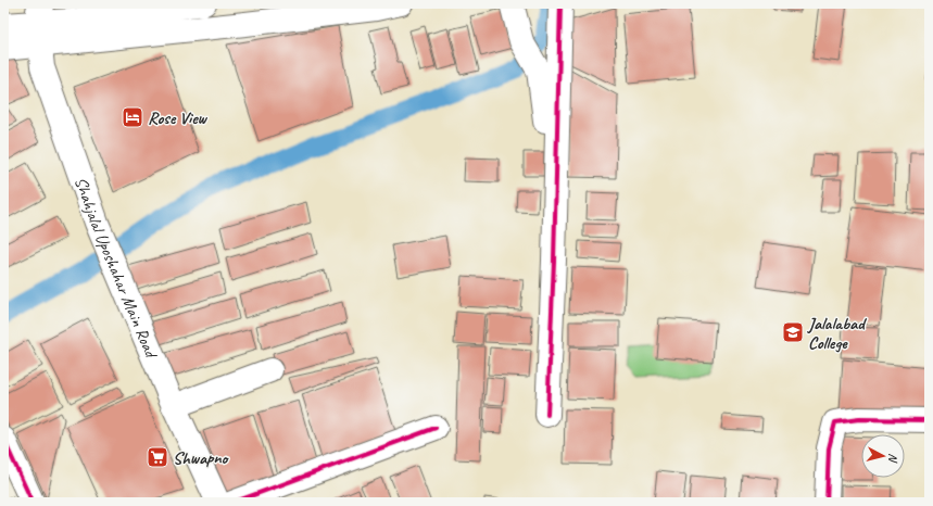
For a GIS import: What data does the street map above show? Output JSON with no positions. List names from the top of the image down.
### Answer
{
  "streets": {
    "main road": ["Shahjalal Uposhahar Main Road"]
  },
  "places": {
    "hotel": ["Rose View"],
    "school or university": ["Jalalabad College"],
    "supermarket": ["Shwapno"]
  },
  "north": "right"
}
